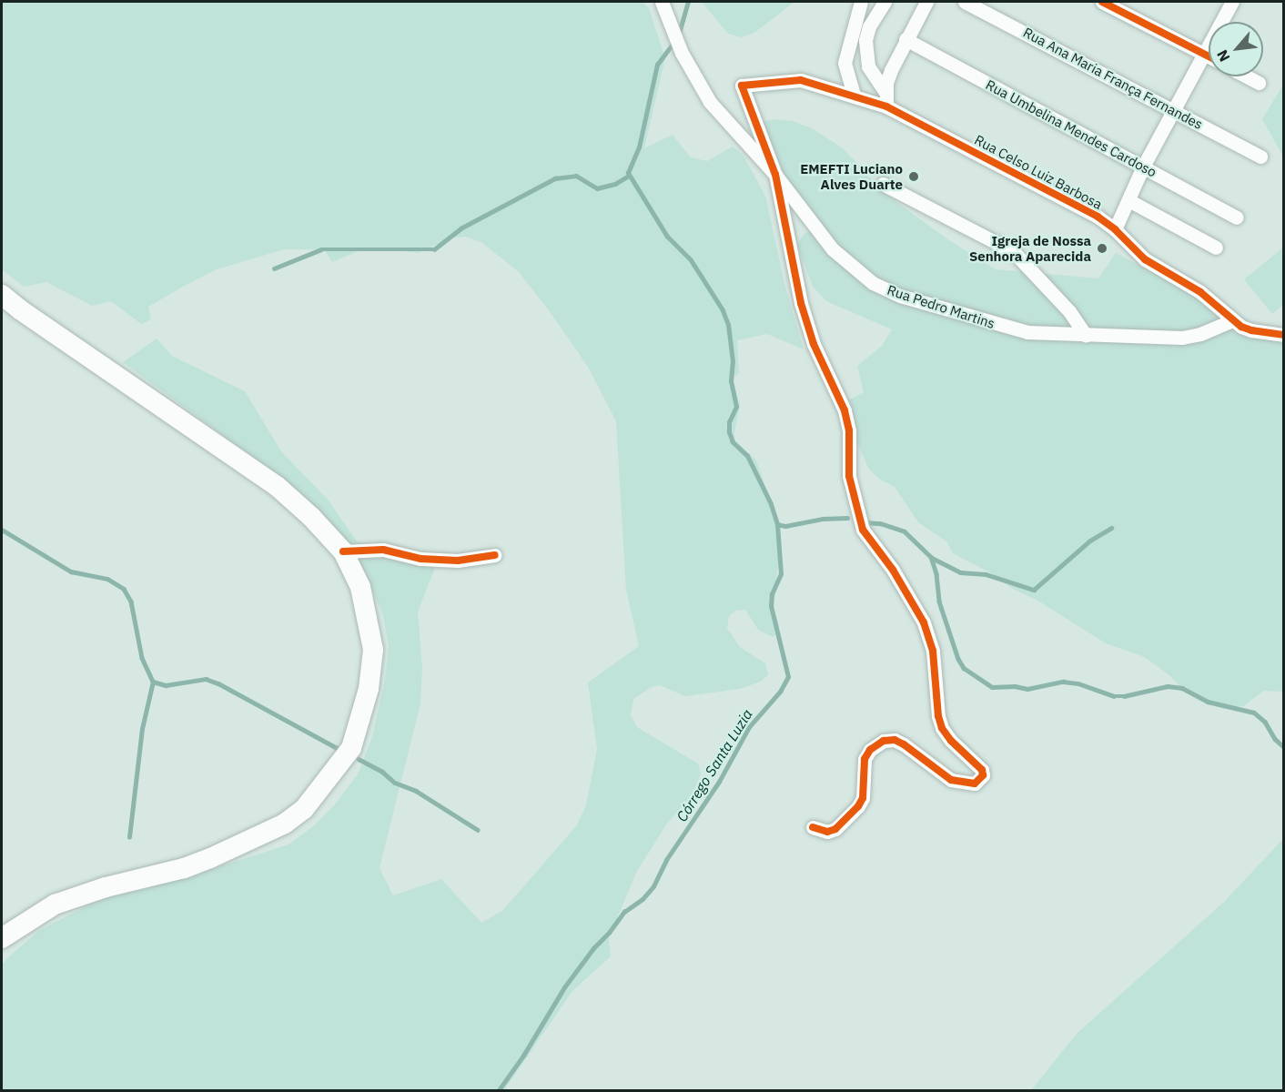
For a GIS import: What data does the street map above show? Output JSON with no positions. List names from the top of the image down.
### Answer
{
  "streets": {
    "street": [
      "Rua Ana Maria França Fernandes",
      "Rua Umbelina Mendes Cardoso",
      "Rua Celso Luiz Barbosa",
      "Rua Pedro Martins"
    ]
  },
  "crossings": [
    ["Rua Celso Luiz Barbosa", "Rua Pedro Martins"]
  ],
  "water": ["Córrego Santa Luzia"],
  "places": ["EMEFTI Luciano Alves Duarte", "Igreja de Nossa Senhora Aparecida"],
  "north": "bottom left"
}
